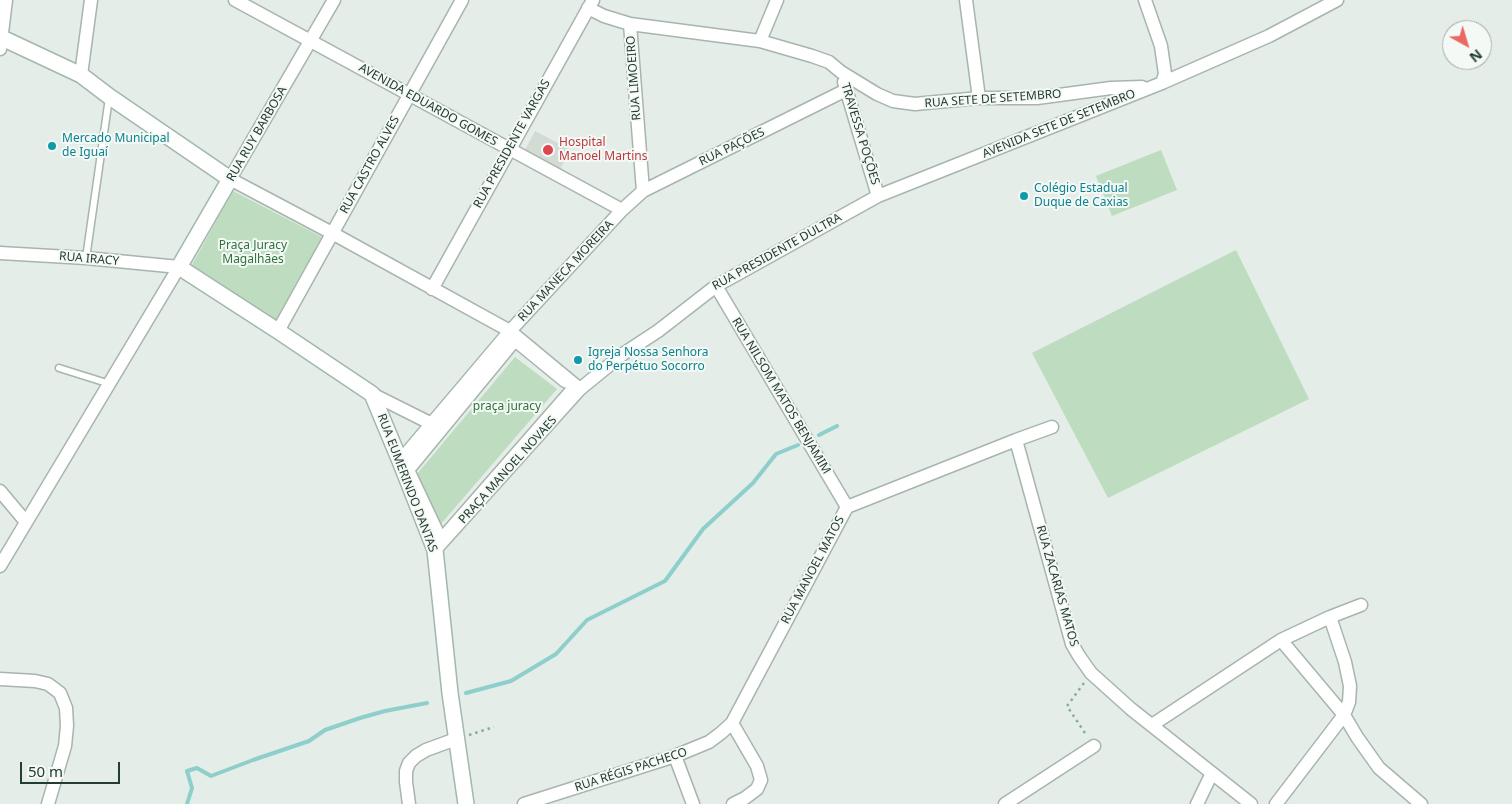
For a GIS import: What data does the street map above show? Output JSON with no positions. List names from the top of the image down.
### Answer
{
  "streets": {
    "street": [
      "RUA LIMOEIRO",
      "RUA SETE DE SETEMBRO",
      "AVENIDA EDUARDO GOMES",
      "AVENIDA SETE DE SETEMBRO",
      "RUA RUY BARBOSA",
      "TRAVESSA POÇÕES",
      "RUA PRESIDENTE VARGAS",
      "RUA PAÇÕES",
      "RUA CASTRO ALVES",
      "RUA PRESIDENTE DULTRA",
      "RUA IRACY",
      "RUA MANECA MOREIRA",
      "RUA NILSOM MATOS BENJAMIM",
      "PRAÇA MANOEL NOVAES",
      "RUA EUMERINDO DANTAS",
      "RUA MANOEL MATOS",
      "RUA ZACARIAS MATOS",
      "RUA RÉGIS PACHECO"
    ]
  },
  "crossings": [
    ["RUA LIMOEIRO", "RUA SETE DE SETEMBRO"],
    ["RUA LIMOEIRO", "RUA PAÇÕES"],
    ["RUA SETE DE SETEMBRO", "AVENIDA SETE DE SETEMBRO"],
    ["RUA SETE DE SETEMBRO", "TRAVESSA POÇÕES"],
    ["RUA SETE DE SETEMBRO", "RUA PRESIDENTE VARGAS"],
    ["AVENIDA EDUARDO GOMES", "RUA RUY BARBOSA"],
    ["AVENIDA EDUARDO GOMES", "RUA PRESIDENTE VARGAS"],
    ["AVENIDA EDUARDO GOMES", "RUA PAÇÕES"],
    ["AVENIDA EDUARDO GOMES", "RUA CASTRO ALVES"],
    ["AVENIDA EDUARDO GOMES", "RUA MANECA MOREIRA"],
    ["AVENIDA SETE DE SETEMBRO", "RUA PRESIDENTE DULTRA"],
    ["RUA RUY BARBOSA", "RUA IRACY"],
    ["TRAVESSA POÇÕES", "RUA PAÇÕES"],
    ["TRAVESSA POÇÕES", "RUA PRESIDENTE DULTRA"],
    ["RUA PAÇÕES", "RUA MANECA MOREIRA"],
    ["RUA PRESIDENTE DULTRA", "RUA NILSOM MATOS BENJAMIM"],
    ["RUA PRESIDENTE DULTRA", "PRAÇA MANOEL NOVAES"],
    ["RUA NILSOM MATOS BENJAMIM", "RUA MANOEL MATOS"],
    ["PRAÇA MANOEL NOVAES", "RUA EUMERINDO DANTAS"],
    ["RUA MANOEL MATOS", "RUA ZACARIAS MATOS"],
    ["RUA MANOEL MATOS", "RUA RÉGIS PACHECO"]
  ],
  "parks": ["Praça Juracy Magalhães", "praça juracy"],
  "places": [
    "Mercado Municipal de Iguaí",
    "Hospital Manoel Martins",
    "Colégio Estadual Duque de Caxias",
    "Igreja Nossa Senhora do Perpétuo Socorro"
  ],
  "scale_bar": "50 m",
  "north": "bottom right"
}
